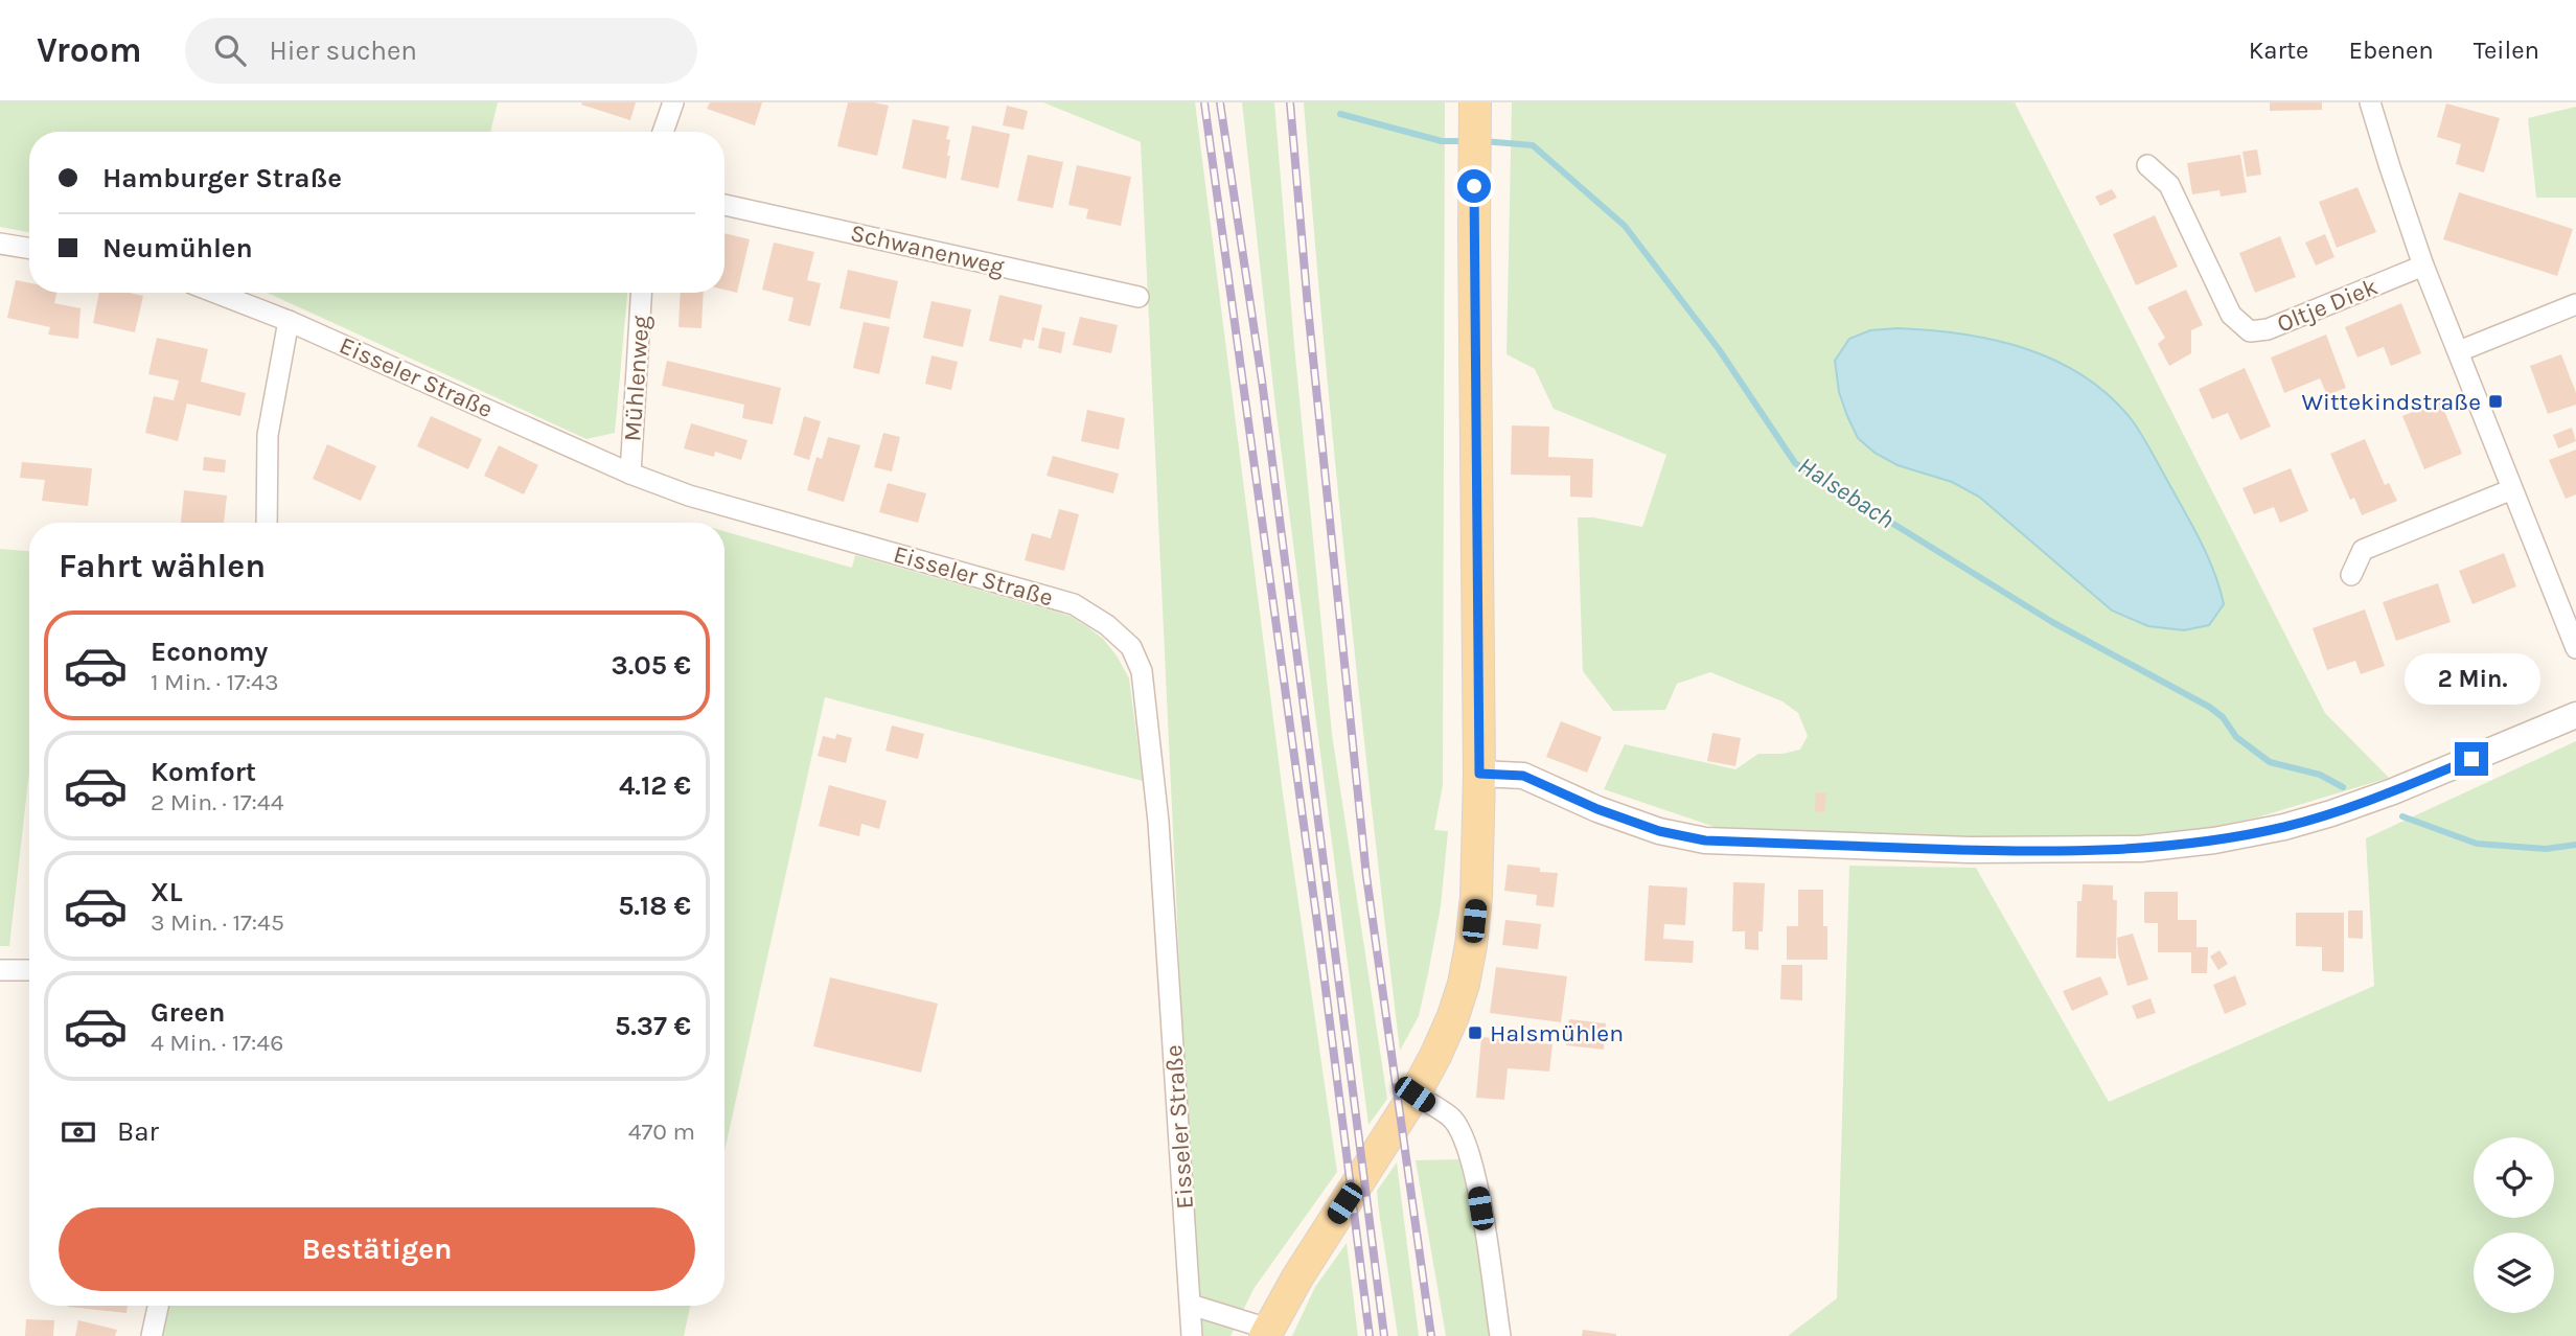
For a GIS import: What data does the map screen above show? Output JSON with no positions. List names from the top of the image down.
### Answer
{
  "streets": {
    "street": [
      "Schwanenweg",
      "Oltje Diek",
      "Eisseler Straße",
      "Mühlenweg"
    ]
  },
  "crossings": [
    ["Eisseler Straße", "Mühlenweg"]
  ],
  "water": ["Halsebach"],
  "places": {
    "transit": ["Wittekindstraße", "Halsmühlen"]
  },
  "page": {
    "header": "Vroom",
    "search": "Hier suchen",
    "nav": ["Karte", "Ebenen", "Teilen"],
    "banner": ["Hamburger Straße", "Neumühlen"],
    "heading": "Fahrt wählen",
    "list": [
      {
        "name": "Economy",
        "note": "1 Min. · 17:43",
        "value": "3.05 €"
      },
      {
        "name": "Komfort",
        "note": "2 Min. · 17:44",
        "value": "4.12 €"
      },
      {
        "name": "XL",
        "note": "3 Min. · 17:45",
        "value": "5.18 €"
      },
      {
        "name": "Green",
        "note": "4 Min. · 17:46",
        "value": "5.37 €"
      }
    ],
    "bubble": "2 Min.",
    "pay": ["Bar", "470 m"],
    "buttons": "Bestätigen"
  }
}
